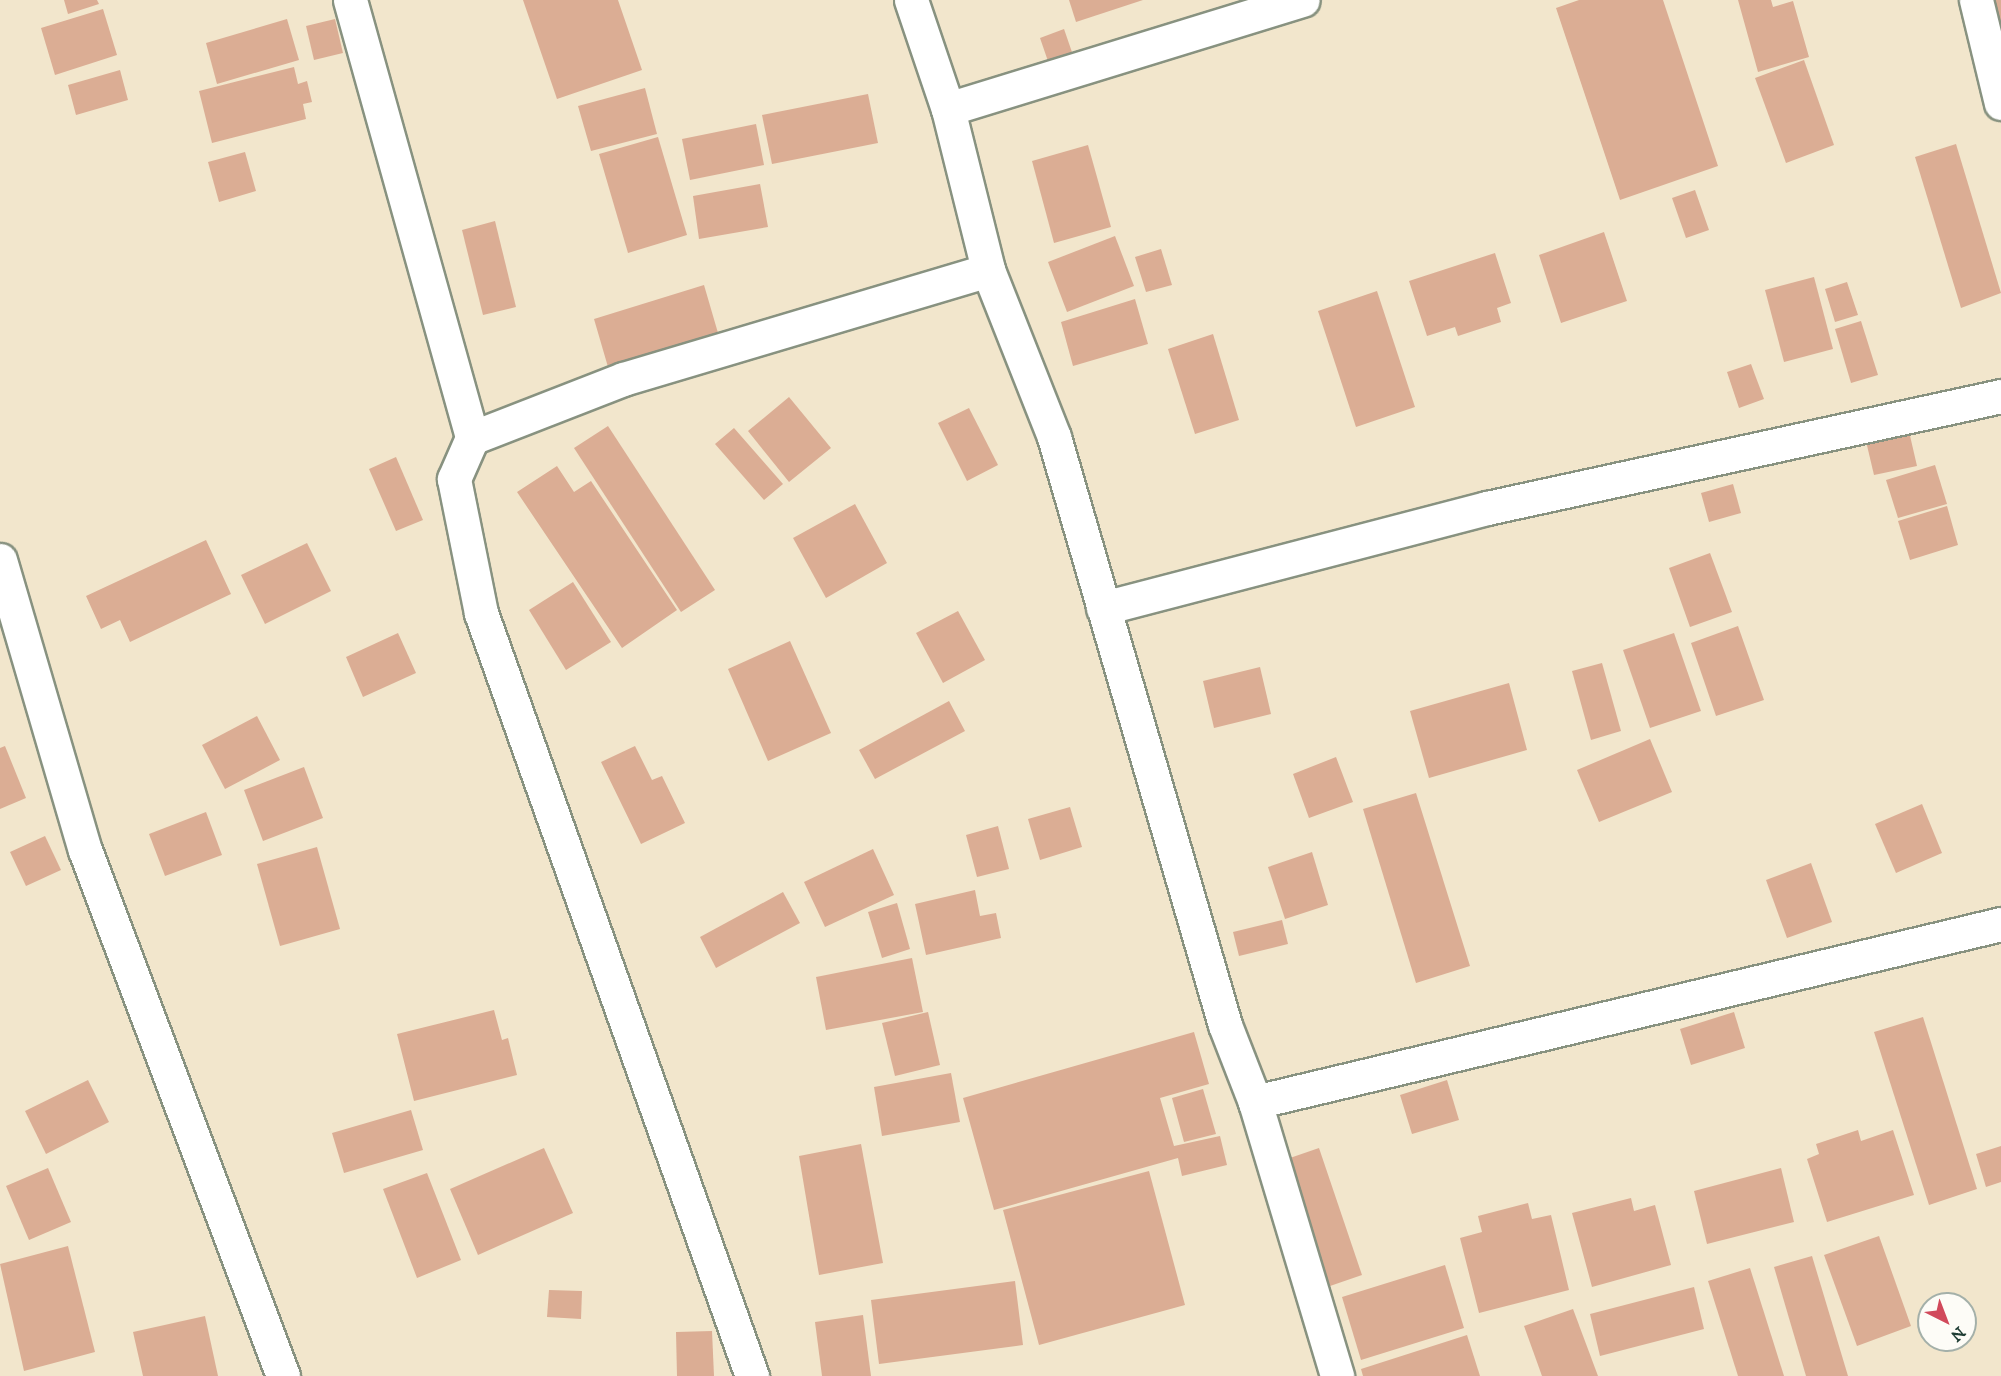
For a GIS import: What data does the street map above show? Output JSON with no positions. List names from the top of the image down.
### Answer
{
  "north": "bottom right"
}
